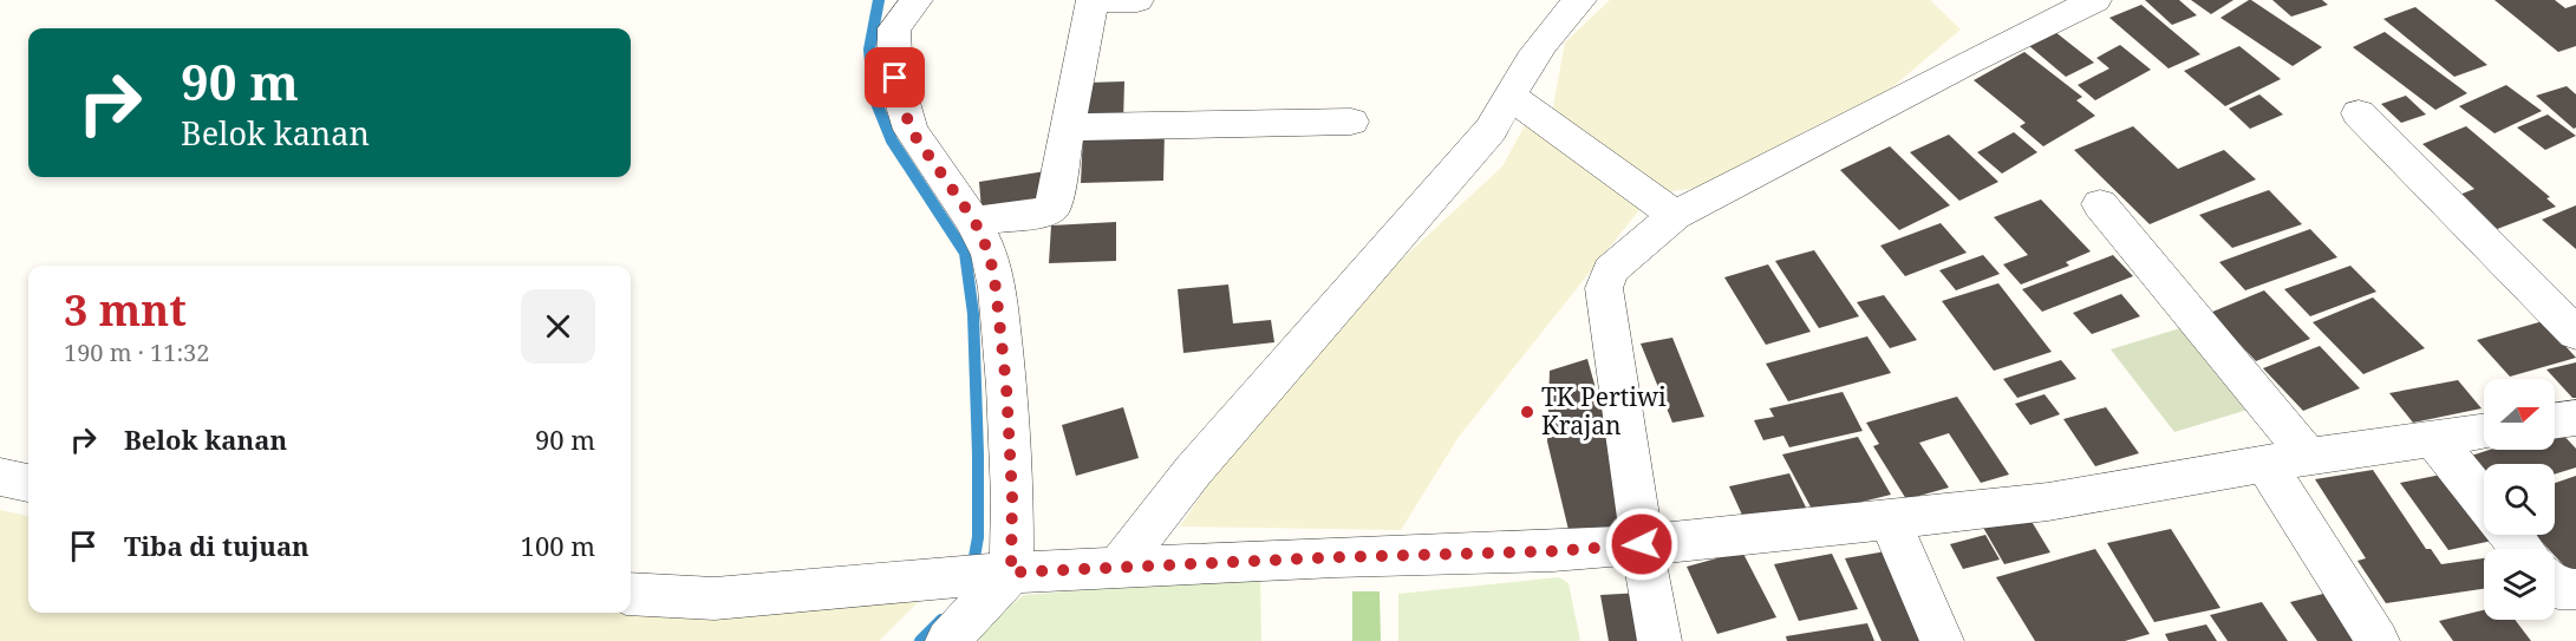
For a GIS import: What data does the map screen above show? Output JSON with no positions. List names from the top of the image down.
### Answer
{
  "places": ["TK Pertiwi Krajan"],
  "north": "right",
  "page": {
    "turn": ["90 m", "Belok kanan"],
    "heading": ["3 mnt", "190 m · 11:32"],
    "list": [
      {
        "name": "Belok kanan",
        "value": "90 m"
      },
      {
        "name": "Tiba di tujuan",
        "value": "100 m"
      }
    ]
  }
}
